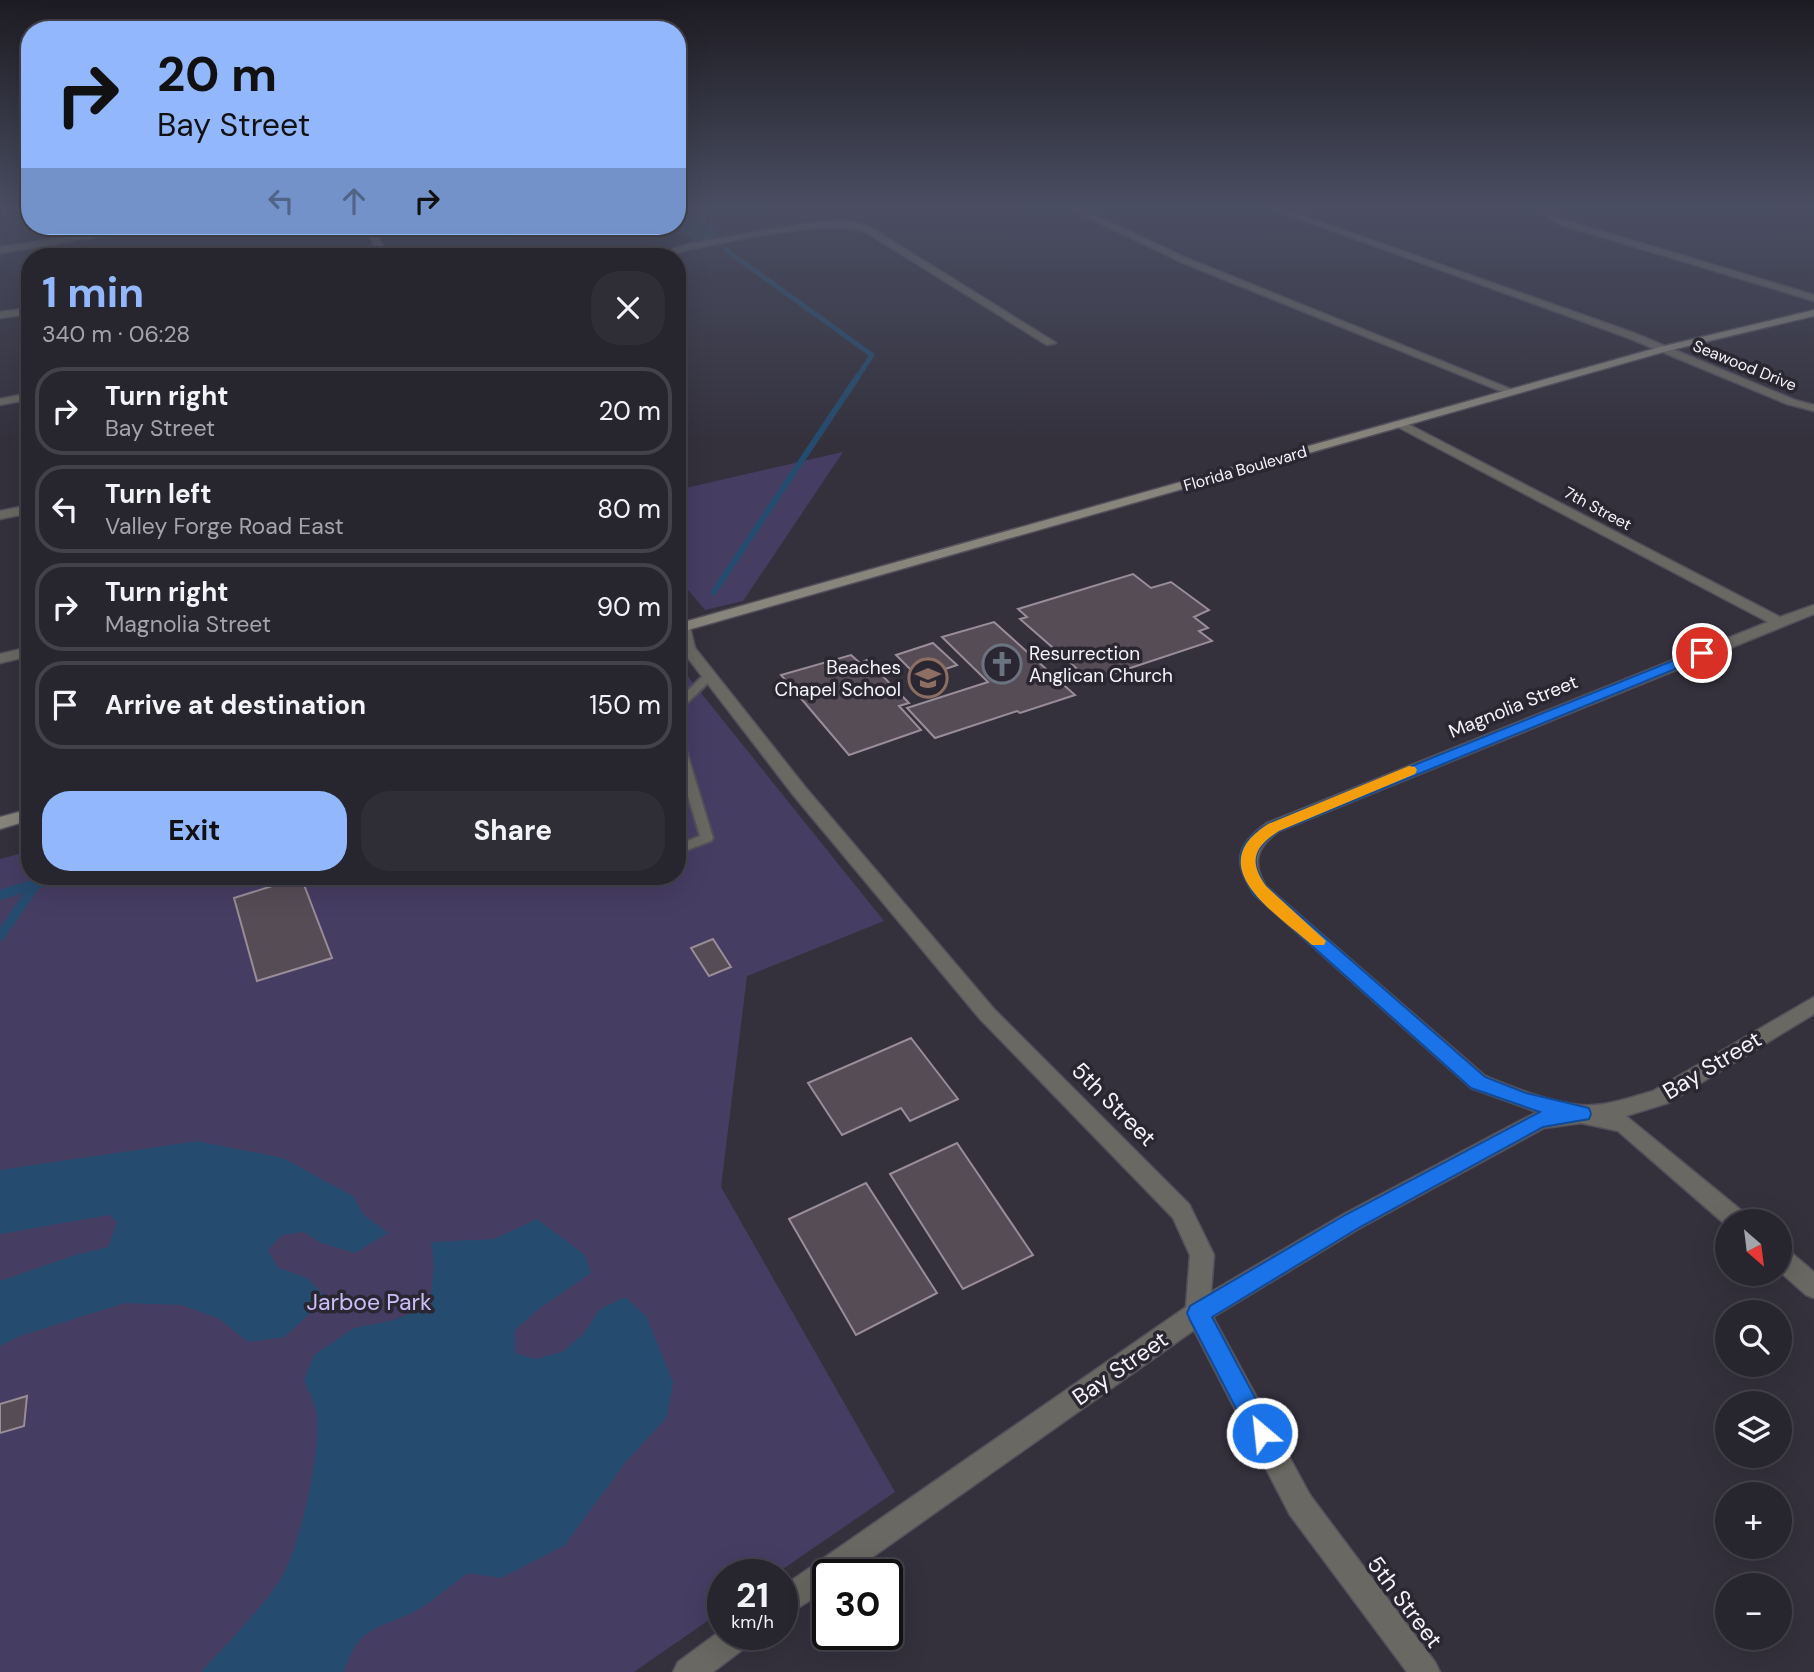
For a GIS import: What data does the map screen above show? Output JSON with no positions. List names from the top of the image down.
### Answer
{
  "streets": {
    "street": [
      "Seawood Drive",
      "Florida Boulevard",
      "7th Street",
      "Magnolia Street",
      "Bay Street",
      "5th Street"
    ]
  },
  "crossings": [
    ["Seawood Drive", "Florida Boulevard"],
    ["Florida Boulevard", "7th Street"],
    ["7th Street", "Magnolia Street"],
    ["Magnolia Street", "Bay Street"],
    ["Bay Street", "5th Street"]
  ],
  "parks": ["Jarboe Park"],
  "places": {
    "church": ["Resurrection Anglican Church"],
    "school or university": ["Beaches Chapel School"]
  },
  "north": "bottom right",
  "page": {
    "turn": ["20 m", "Bay Street"],
    "heading": ["1 min", "340 m · 06:28"],
    "list": [
      {
        "name": "Turn right",
        "note": "Bay Street",
        "value": "20 m"
      },
      {
        "name": "Turn left",
        "note": "Valley Forge Road East",
        "value": "80 m"
      },
      {
        "name": "Turn right",
        "note": "Magnolia Street",
        "value": "90 m"
      },
      {
        "name": "Arrive at destination",
        "value": "150 m"
      }
    ],
    "buttons": ["Exit", "Share"],
    "map_buttons": ["+", "−"],
    "speed": "21 km/h",
    "limit": "30"
  }
}
